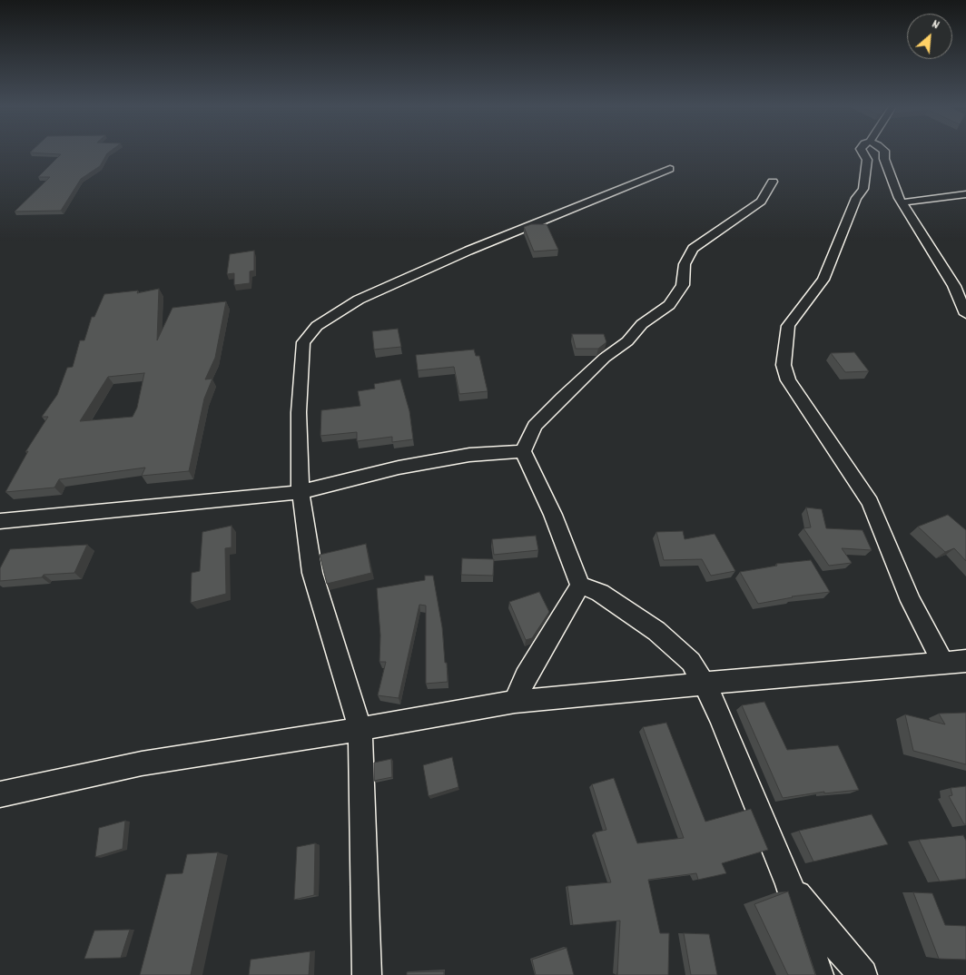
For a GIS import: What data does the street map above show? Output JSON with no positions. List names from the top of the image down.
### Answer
{
  "north": "top right"
}
